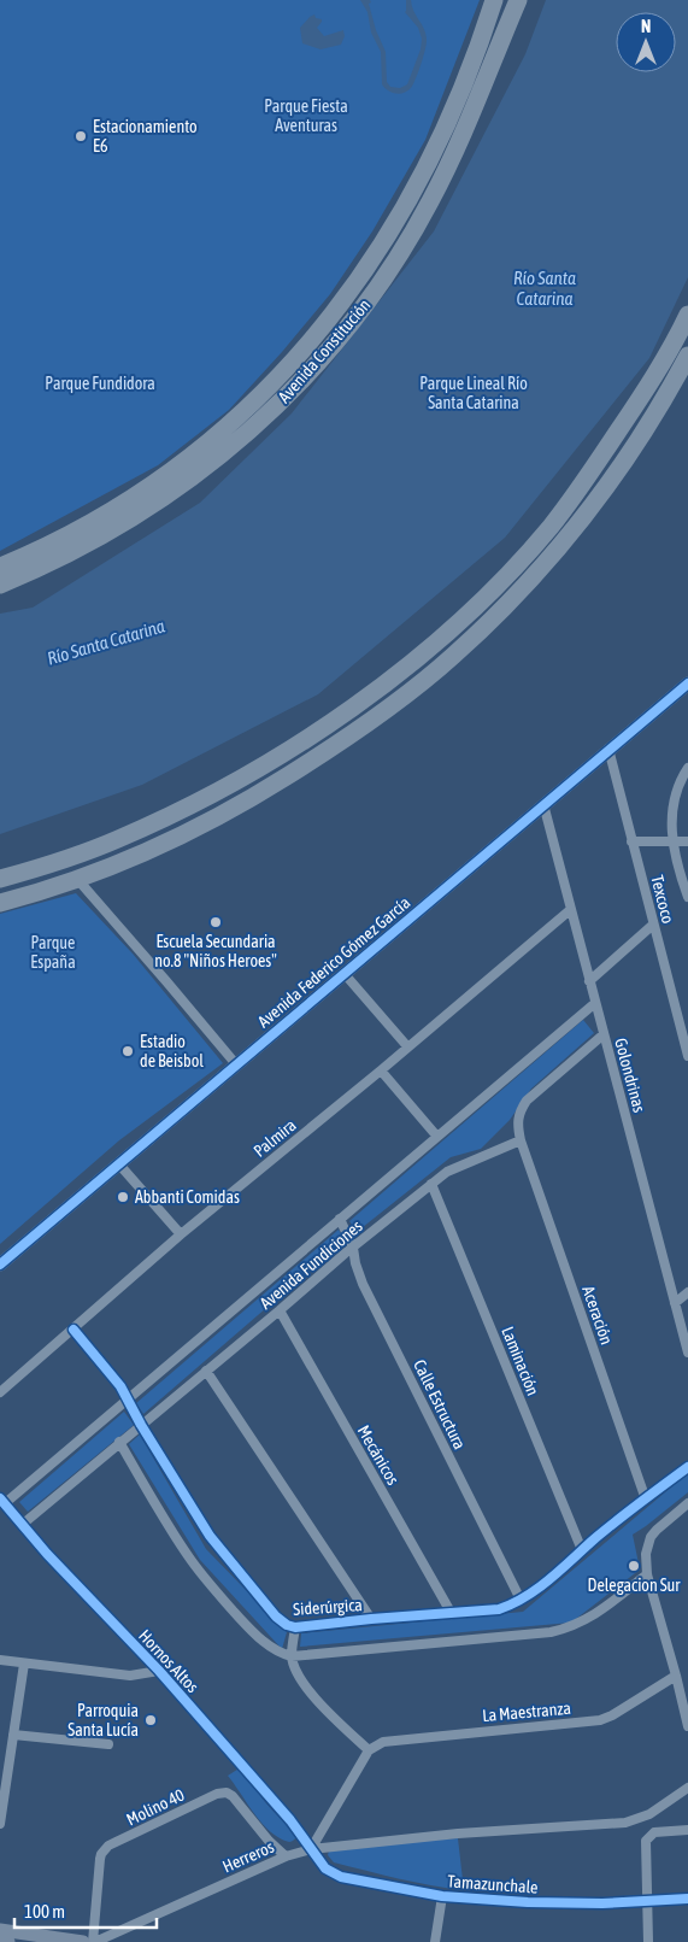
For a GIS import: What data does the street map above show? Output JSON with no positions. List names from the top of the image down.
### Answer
{
  "streets": {
    "highway": ["Avenida Constitución"],
    "street": [
      "Texcoco",
      "Avenida Federico Gómez García",
      "Golondrinas",
      "Palmira",
      "Avenida Fundiciones",
      "Aceración",
      "Laminación",
      "Calle Estructura",
      "Mecánicos",
      "Siderúrgica",
      "Hornos Altos",
      "La Maestranza",
      "Molino 40",
      "Herreros",
      "Tamazunchale"
    ]
  },
  "crossings": [
    ["Texcoco", "Avenida Federico Gómez García"],
    ["Avenida Federico Gómez García", "Golondrinas"],
    ["Golondrinas", "Palmira"],
    ["Golondrinas", "Avenida Fundiciones"],
    ["Palmira", "Siderúrgica"],
    ["Avenida Fundiciones", "Aceración"],
    ["Avenida Fundiciones", "Laminación"],
    ["Avenida Fundiciones", "Calle Estructura"],
    ["Avenida Fundiciones", "Mecánicos"],
    ["Avenida Fundiciones", "Siderúrgica"],
    ["Avenida Fundiciones", "Hornos Altos"],
    ["Aceración", "Siderúrgica"],
    ["Laminación", "Siderúrgica"],
    ["Calle Estructura", "Siderúrgica"],
    ["Mecánicos", "Siderúrgica"],
    ["Siderúrgica", "La Maestranza"],
    ["Hornos Altos", "Herreros"],
    ["Hornos Altos", "Tamazunchale"],
    ["Molino 40", "Herreros"],
    ["Herreros", "Tamazunchale"]
  ],
  "water": ["Río Santa Catarina"],
  "parks": [
    "Parque Fiesta Aventuras",
    "Parque Fundidora",
    "Parque Lineal Río Santa Catarina",
    "Parque España"
  ],
  "places": [
    "Estacionamiento E6",
    "Escuela Secundaria no.8 \"Niños Heroes\"",
    "Estadio de Beisbol",
    "Abbanti Comidas",
    "Delegacion Sur",
    "Parroquia Santa Lucía"
  ],
  "scale_bar": "100 m",
  "north": "top"
}
